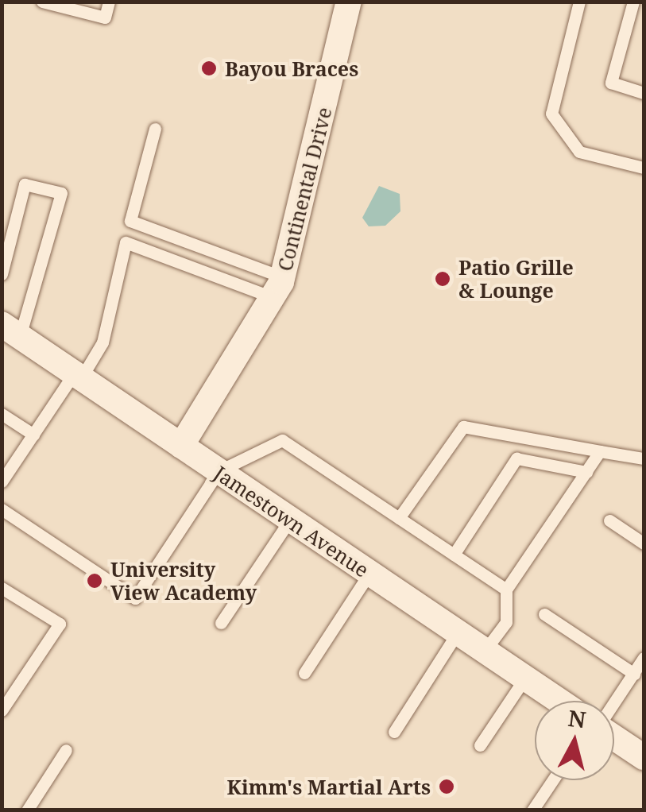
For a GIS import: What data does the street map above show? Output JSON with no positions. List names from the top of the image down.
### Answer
{
  "streets": {
    "street": ["Continental Drive", "Jamestown Avenue"]
  },
  "crossings": [
    ["Continental Drive", "Jamestown Avenue"]
  ],
  "places": [
    "Bayou Braces",
    "Patio Grille & Lounge",
    "University View Academy",
    "Kimm's Martial Arts"
  ],
  "north": "top"
}
